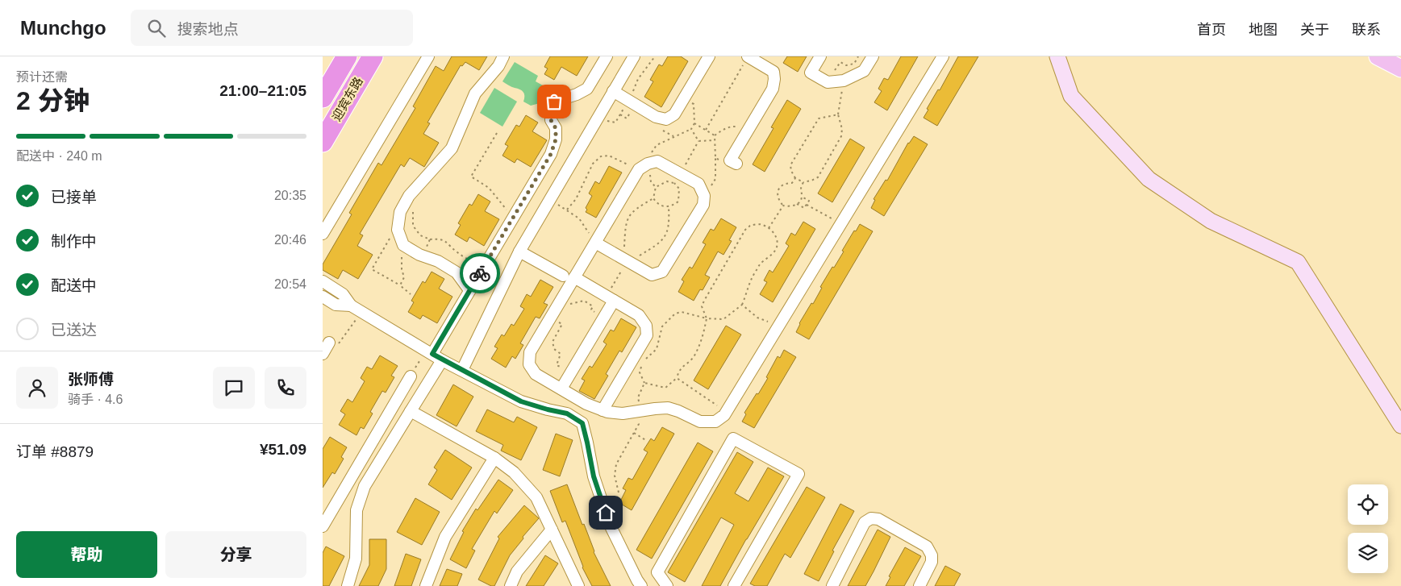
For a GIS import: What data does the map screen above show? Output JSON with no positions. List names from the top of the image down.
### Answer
{
  "streets": {
    "highway": ["迎宾东路"]
  },
  "page": {
    "header": "Munchgo",
    "search": "搜索地点",
    "nav": [
      "首页",
      "地图",
      "关于",
      "联系"
    ],
    "heading": ["2 分钟", "预计还需", "21:00–21:05"],
    "panel": [
      "张师傅",
      "骑手 · 4.6",
      "订单 #8879",
      "¥51.09"
    ],
    "bar": "配送中 · 240 m",
    "list": [
      ["已接单", "20:35"],
      ["制作中", "20:46"],
      ["配送中", "20:54"],
      "已送达"
    ],
    "buttons": ["帮助", "分享"]
  }
}
